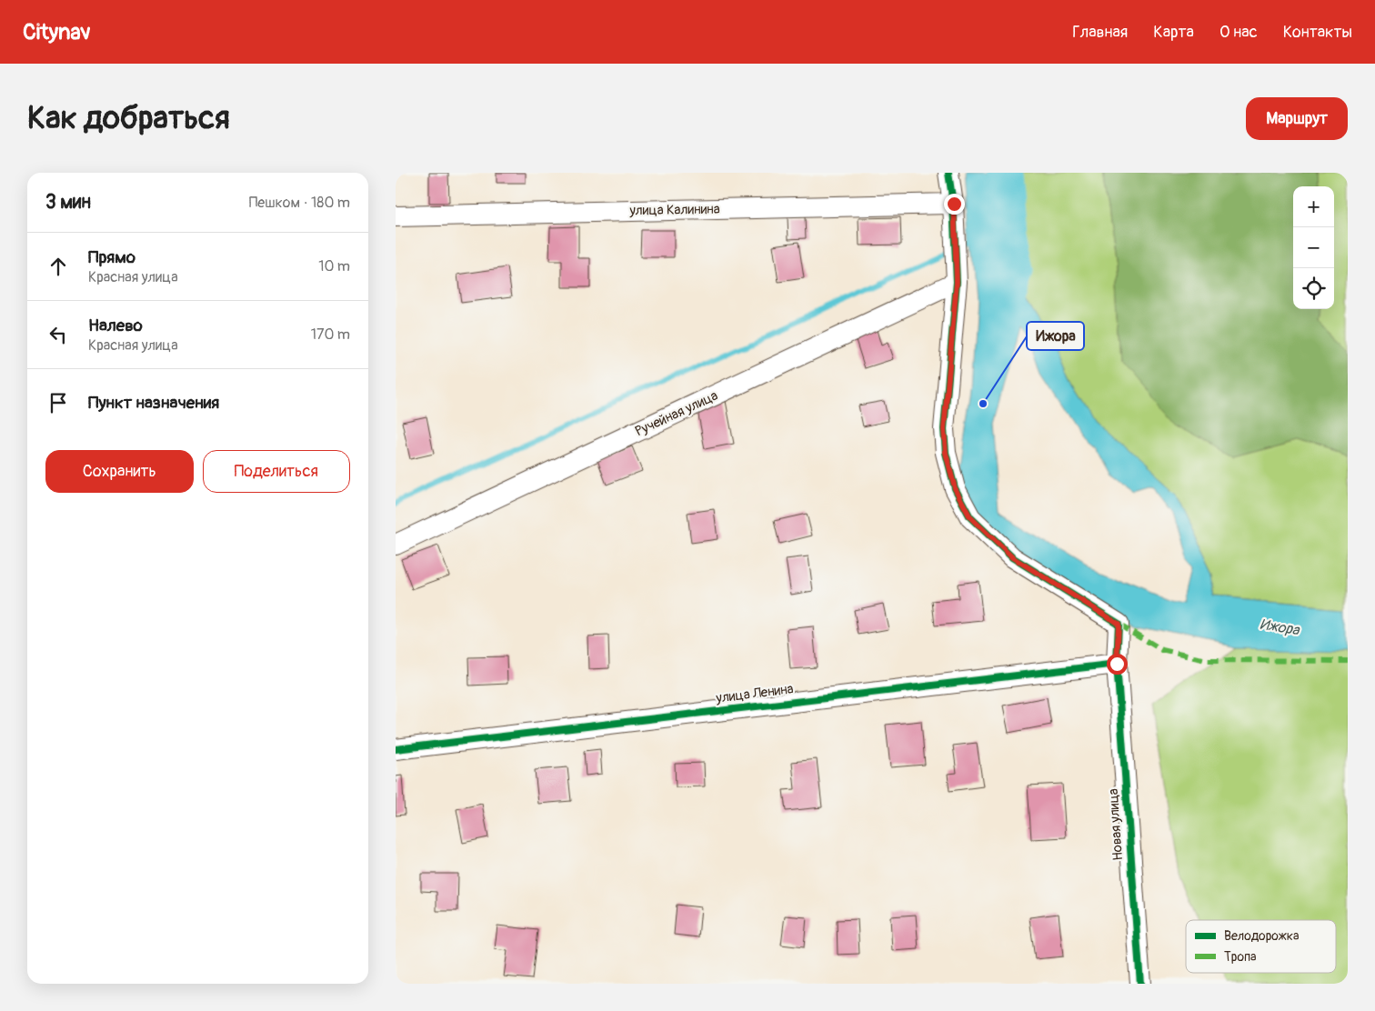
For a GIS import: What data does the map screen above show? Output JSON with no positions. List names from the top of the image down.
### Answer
{
  "streets": {
    "street": [
      "улица Калинина",
      "Ручейная улица",
      "улица Ленина",
      "Новая улица"
    ]
  },
  "crossings": [
    ["Ручейная улица", "Новая улица"],
    ["улица Ленина", "Новая улица"]
  ],
  "water": ["Ижора"],
  "places": ["Ижора"],
  "legend": ["Велодорожка", "Тропа"],
  "page": {
    "header": "Citynav",
    "nav": [
      "Главная",
      "Карта",
      "О нас",
      "Контакты"
    ],
    "buttons": [
      "Маршрут",
      ["Сохранить", "Поделиться"]
    ],
    "title": "Как добраться",
    "heading": ["3 мин", "Пешком · 180 m"],
    "map_buttons": ["+", "−"],
    "list": [
      ["Прямо", "Красная улица", "10 m"],
      ["Налево", "Красная улица", "170 m"],
      "Пункт назначения"
    ]
  }
}
